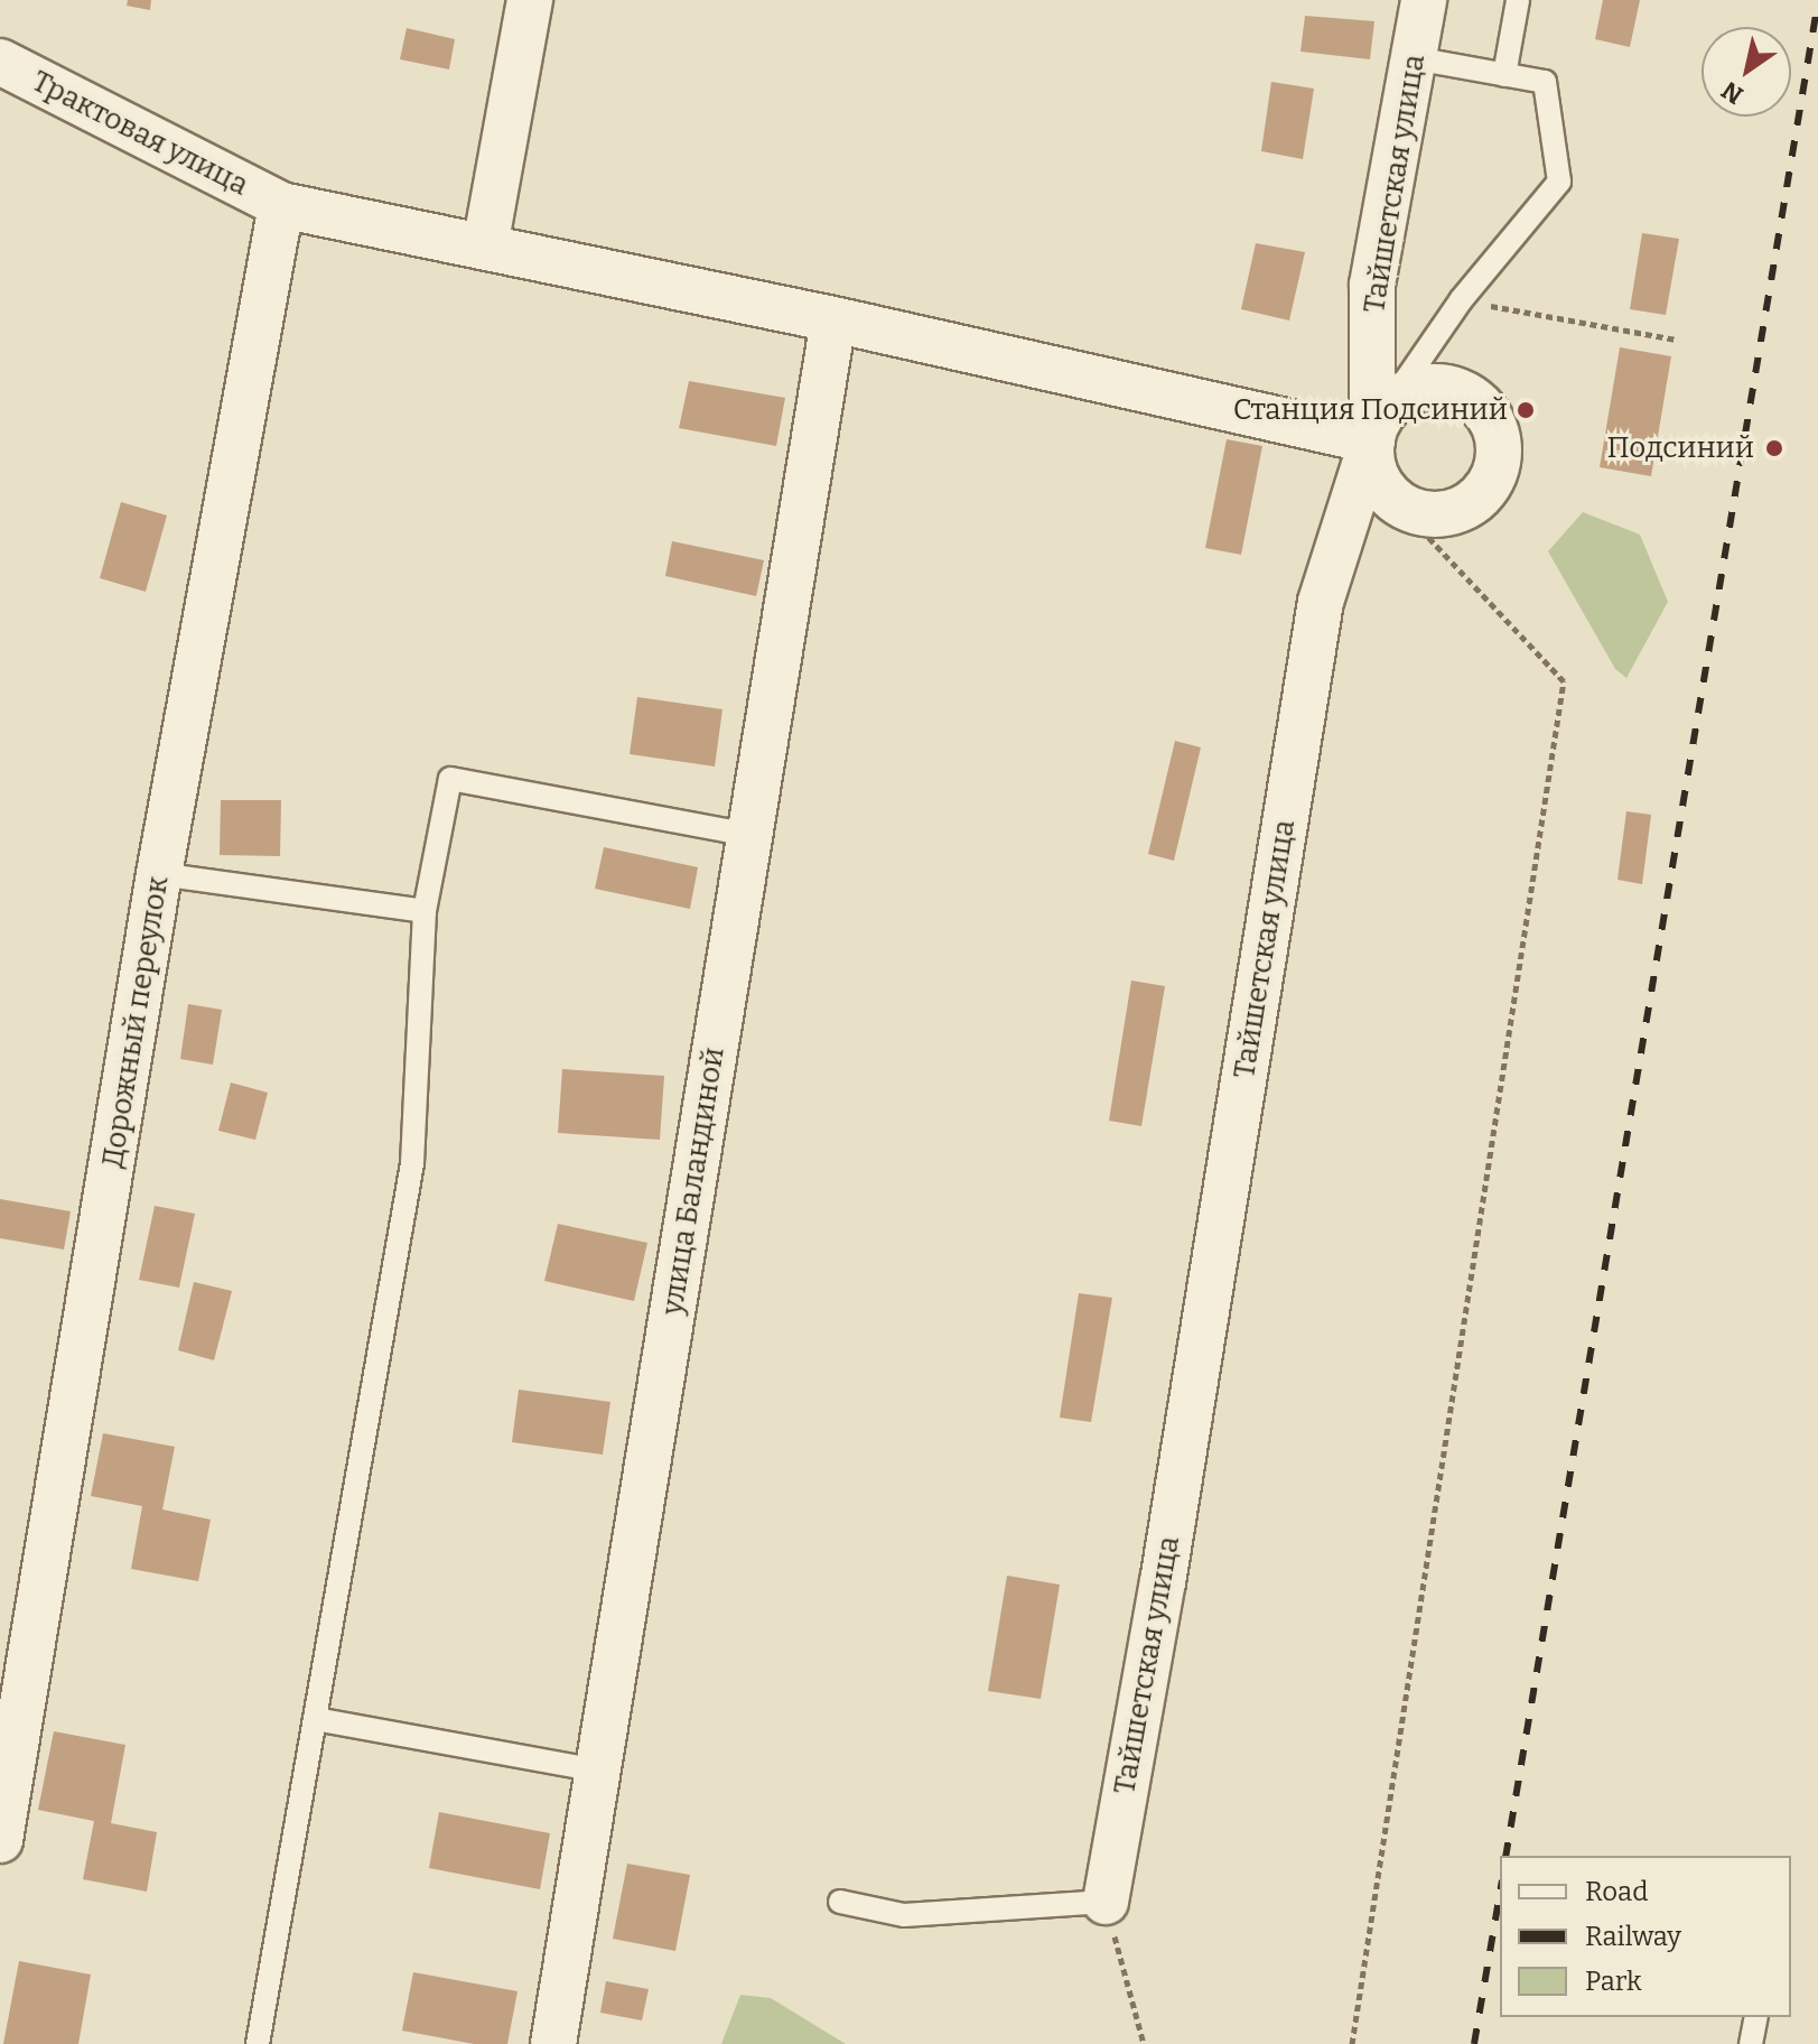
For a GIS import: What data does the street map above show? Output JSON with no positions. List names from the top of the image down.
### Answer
{
  "streets": {
    "street": [
      "Трактовая улица",
      "Тайшетская улица",
      "Дорожный переулок",
      "улица Баландиной"
    ]
  },
  "crossings": [
    ["Трактовая улица", "Тайшетская улица"],
    ["Трактовая улица", "Дорожный переулок"],
    ["Трактовая улица", "улица Баландиной"]
  ],
  "places": ["Станция Подсиний", "Подсиний"],
  "legend": ["Road", "Railway", "Park"],
  "north": "bottom left"
}
